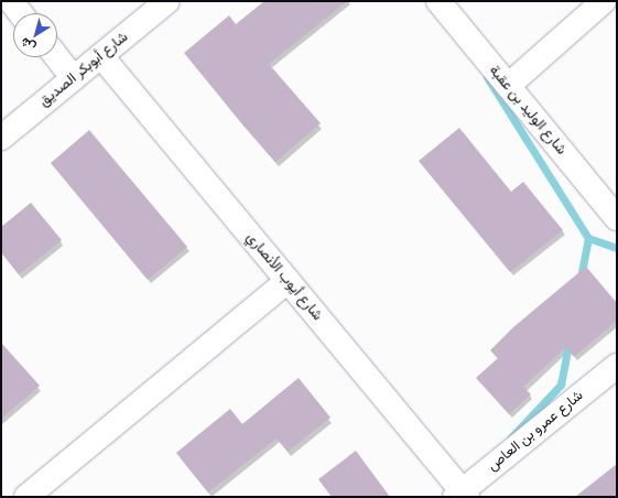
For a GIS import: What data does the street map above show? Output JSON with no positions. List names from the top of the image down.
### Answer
{
  "streets": {
    "street": [
      "شارع أبوبكر الصديق",
      "شارع الوليد بن عقبة",
      "شارع أيوب الأنصاري",
      "شارع عمرو بن العاص"
    ]
  },
  "crossings": [
    ["شارع أبوبكر الصديق", "شارع أيوب الأنصاري"],
    ["شارع أيوب الأنصاري", "شارع عمرو بن العاص"]
  ],
  "north": "bottom left"
}
